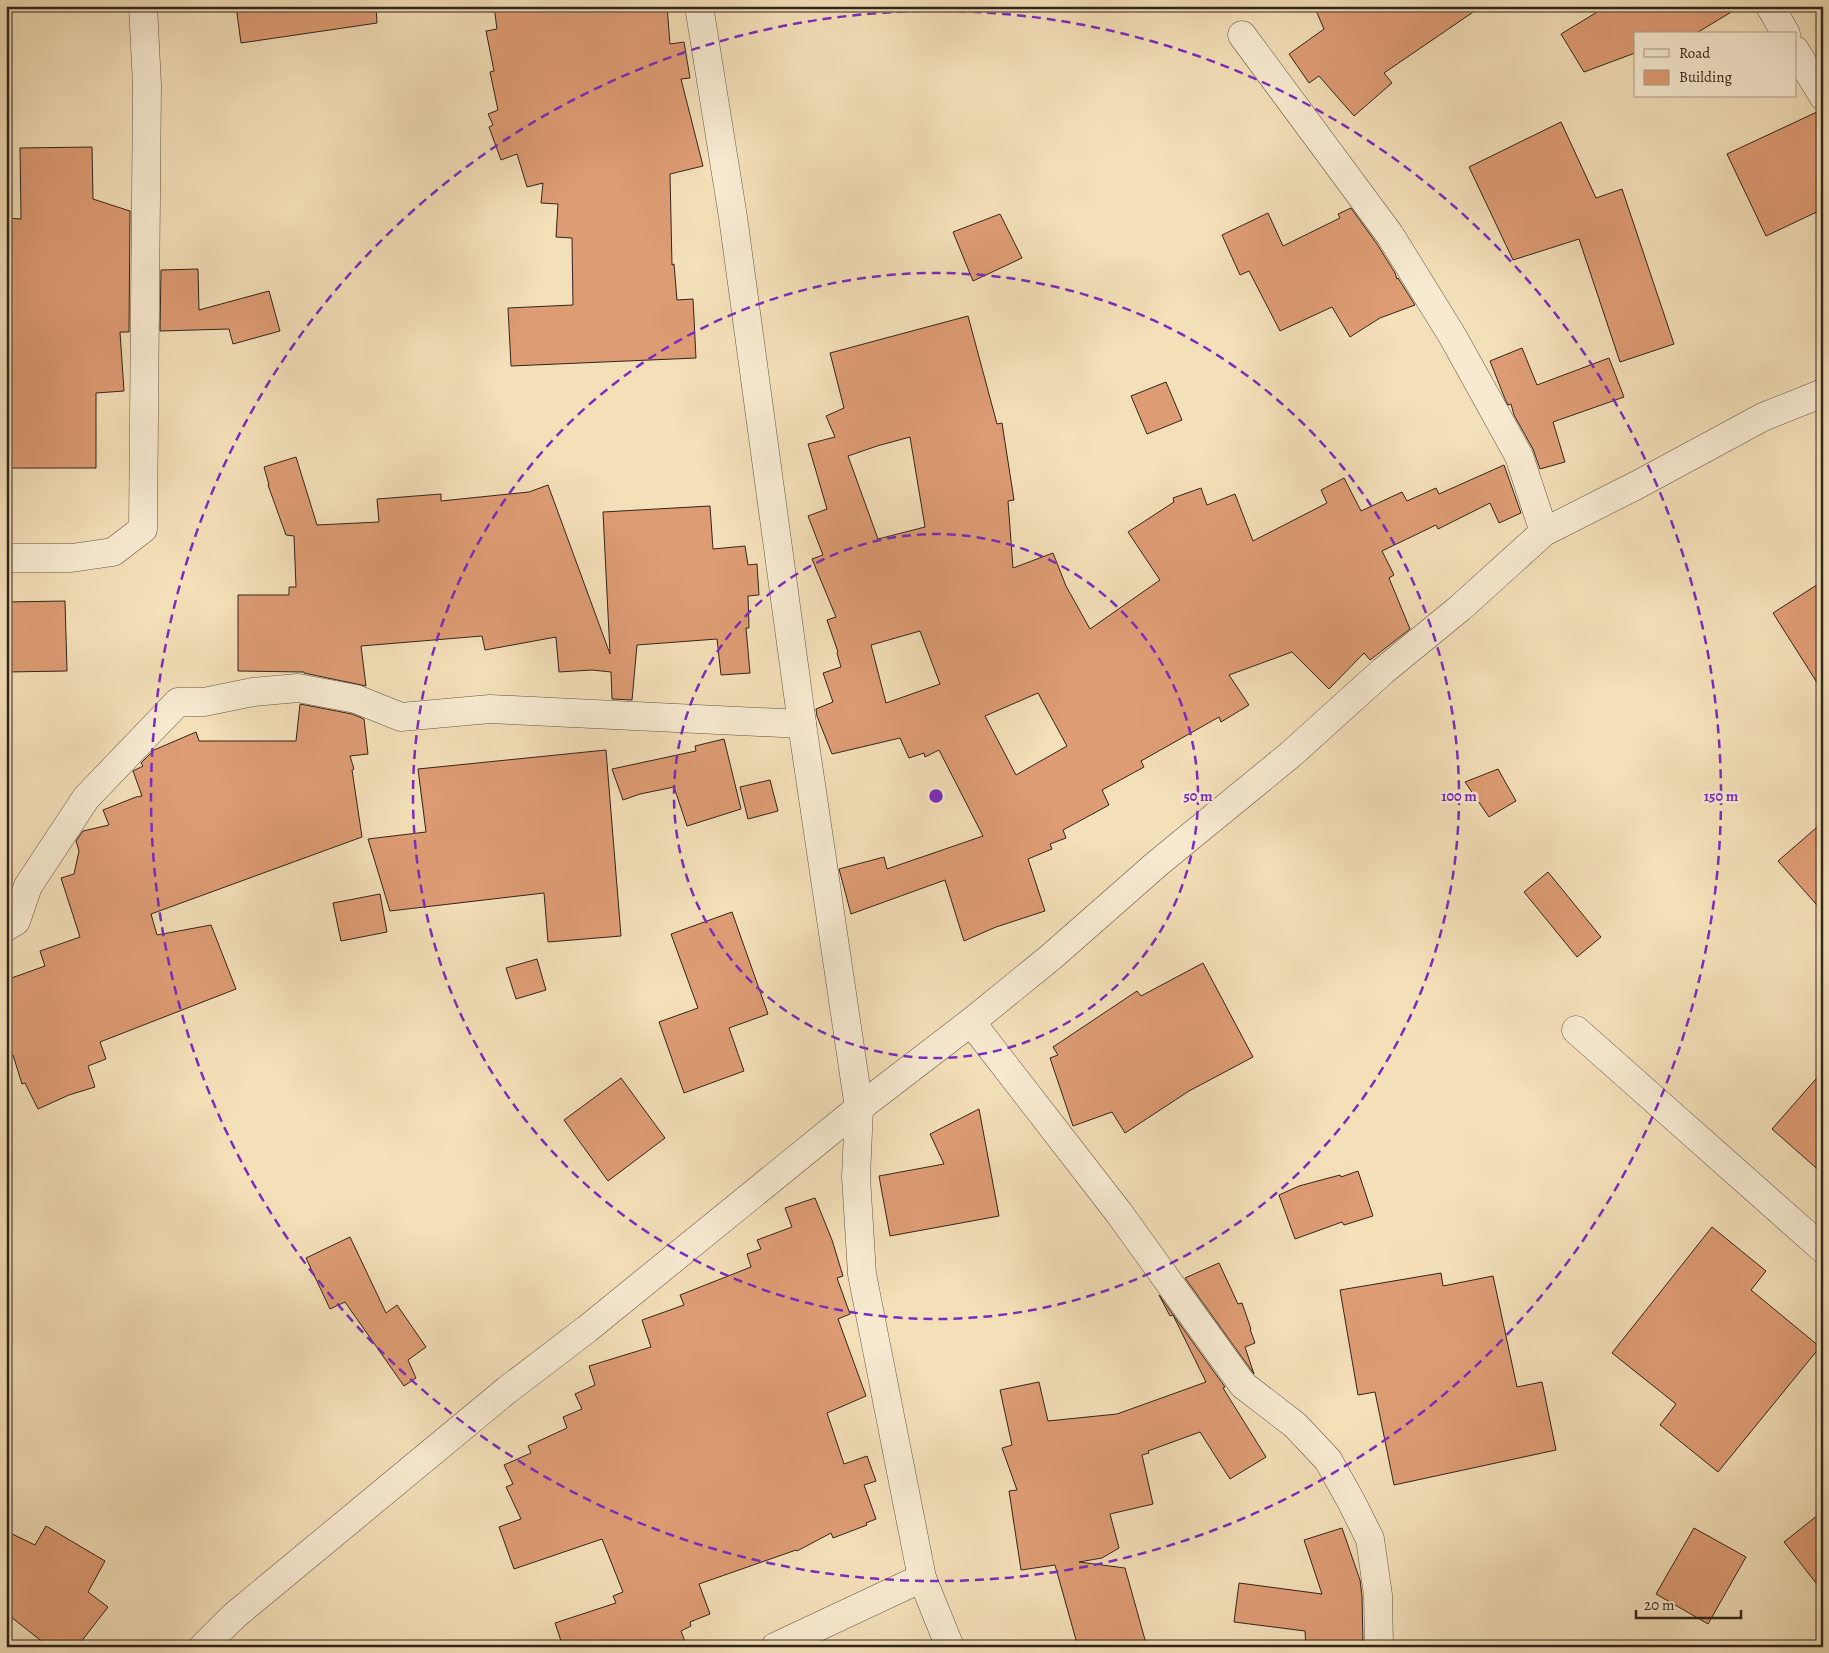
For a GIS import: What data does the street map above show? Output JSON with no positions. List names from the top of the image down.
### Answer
{
  "legend": ["Road", "Building"],
  "scale_bar": "20 m",
  "rings": ["50 m", "100 m", "150 m"]
}
